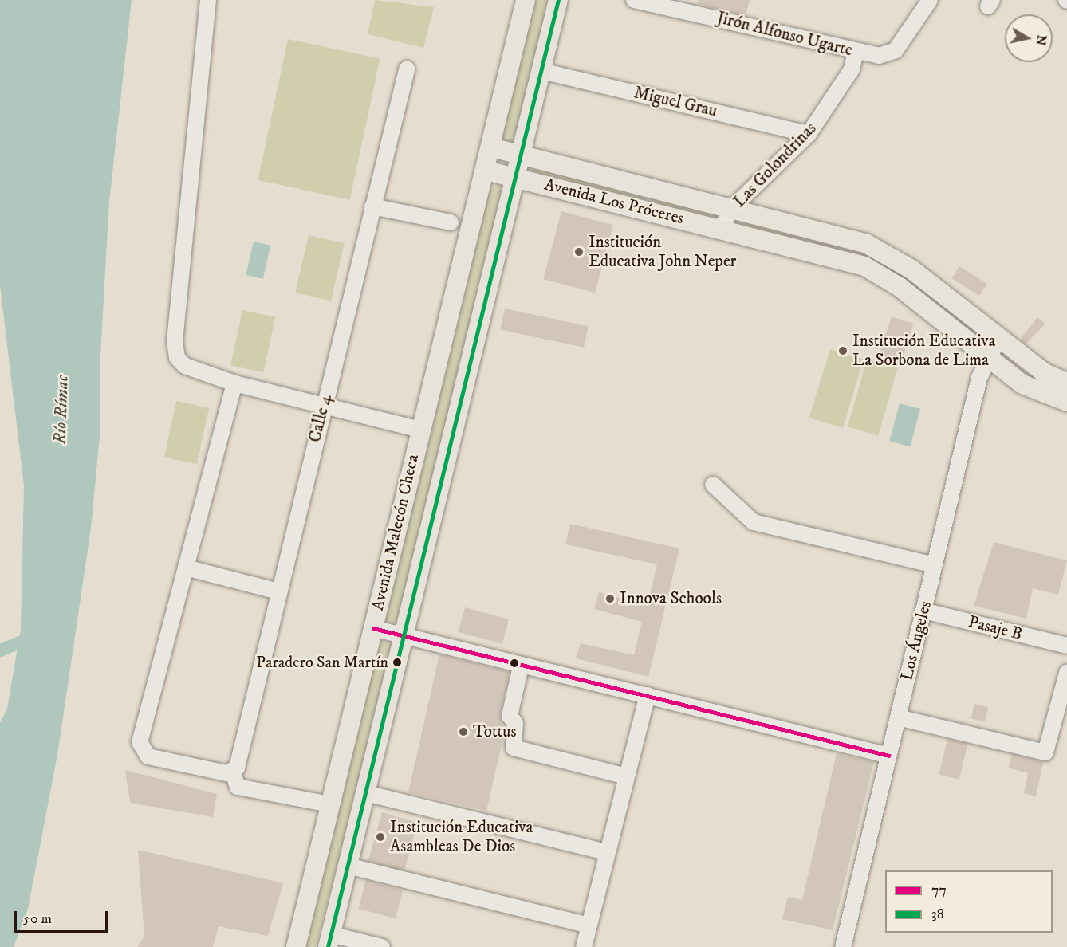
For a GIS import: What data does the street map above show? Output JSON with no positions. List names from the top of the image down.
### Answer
{
  "streets": {
    "main road": ["Avenida Los Próceres", "Avenida Malecón Checa"],
    "street": [
      "Jirón Alfonso Ugarte",
      "Miguel Grau",
      "Las Golondrinas",
      "Calle 4",
      "Pasaje B",
      "Los Ángeles"
    ]
  },
  "crossings": [
    ["Jirón Alfonso Ugarte", "Las Golondrinas"],
    ["Miguel Grau", "Las Golondrinas"],
    ["Miguel Grau", "Avenida Malecón Checa"],
    ["Las Golondrinas", "Avenida Los Próceres"],
    ["Avenida Los Próceres", "Avenida Malecón Checa"],
    ["Avenida Los Próceres", "Los Ángeles"],
    ["Pasaje B", "Los Ángeles"]
  ],
  "water": ["Río Rímac"],
  "places": [
    "Institución Educativa John Neper",
    "Institución Educativa La Sorbona de Lima",
    "Innova Schools",
    "Paradero San Martín",
    "Tottus",
    "Institución Educativa Asambleas De Dios"
  ],
  "lines": ["transit line 38", "transit line 77"],
  "legend": ["77", "38"],
  "scale_bar": "50 m",
  "north": "right"
}
